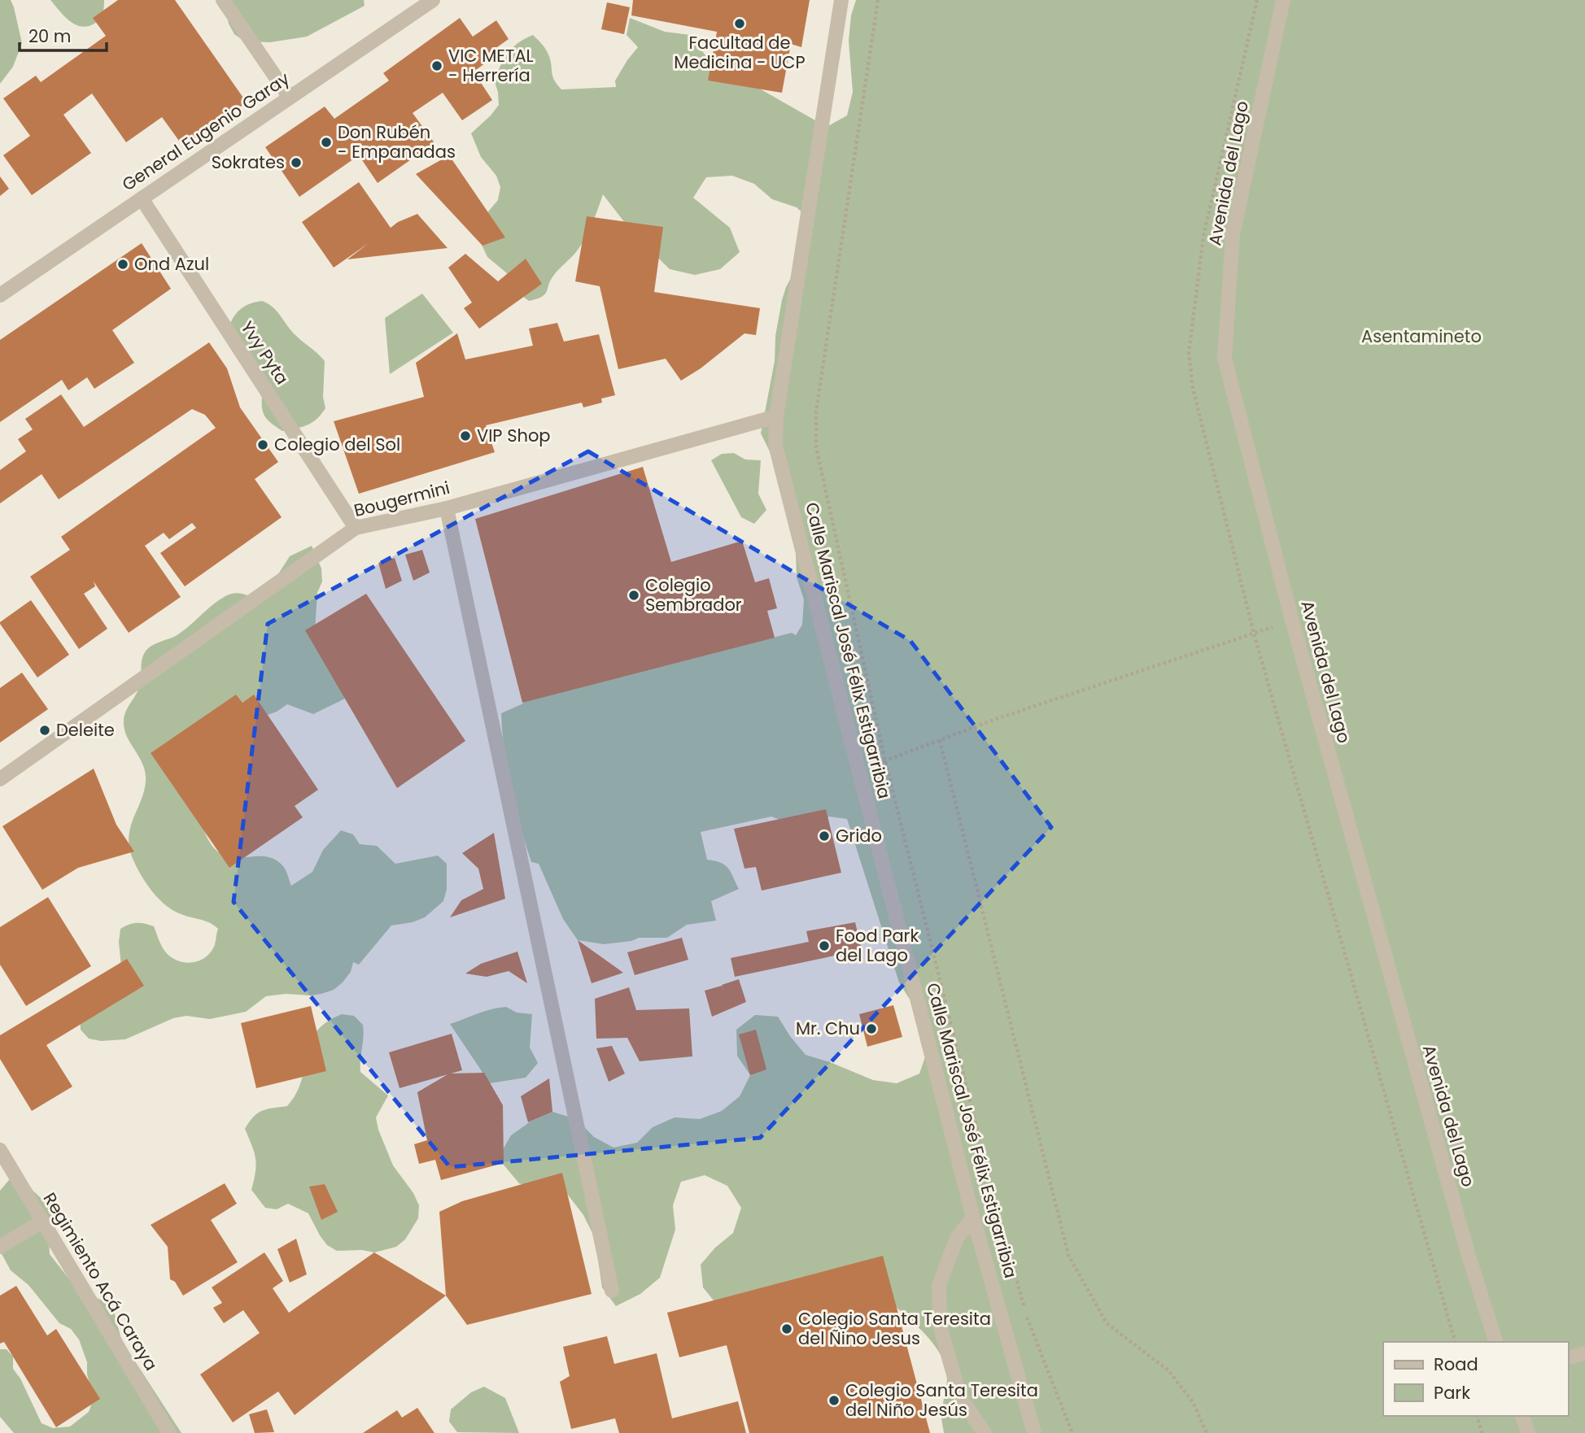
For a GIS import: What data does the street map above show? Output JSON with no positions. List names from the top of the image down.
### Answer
{
  "streets": {
    "street": [
      "General Eugenio Garay",
      "Avenida del Lago",
      "Yvy Pyta",
      "Bougermini",
      "Calle Mariscal José Félix Estigarribia",
      "Regimiento Acá Caraya"
    ]
  },
  "crossings": [
    ["General Eugenio Garay", "Yvy Pyta"],
    ["Yvy Pyta", "Bougermini"],
    ["Bougermini", "Calle Mariscal José Félix Estigarribia"]
  ],
  "parks": ["Asentamineto"],
  "places": [
    "Facultad de Medicina - UCP",
    "VIC METAL - Herrería",
    "Don Rubén - Empanadas",
    "Sokrates",
    "Ond Azul",
    "VIP Shop",
    "Colegio del Sol",
    "Colegio Sembrador",
    "Deleite",
    "Grido",
    "Food Park del Lago",
    "Mr. Chu",
    "Colegio Santa Teresita del Ñino Jesus",
    "Colegio Santa Teresita del Niño Jesús"
  ],
  "legend": ["Road", "Park"],
  "scale_bar": "20 m"
}
